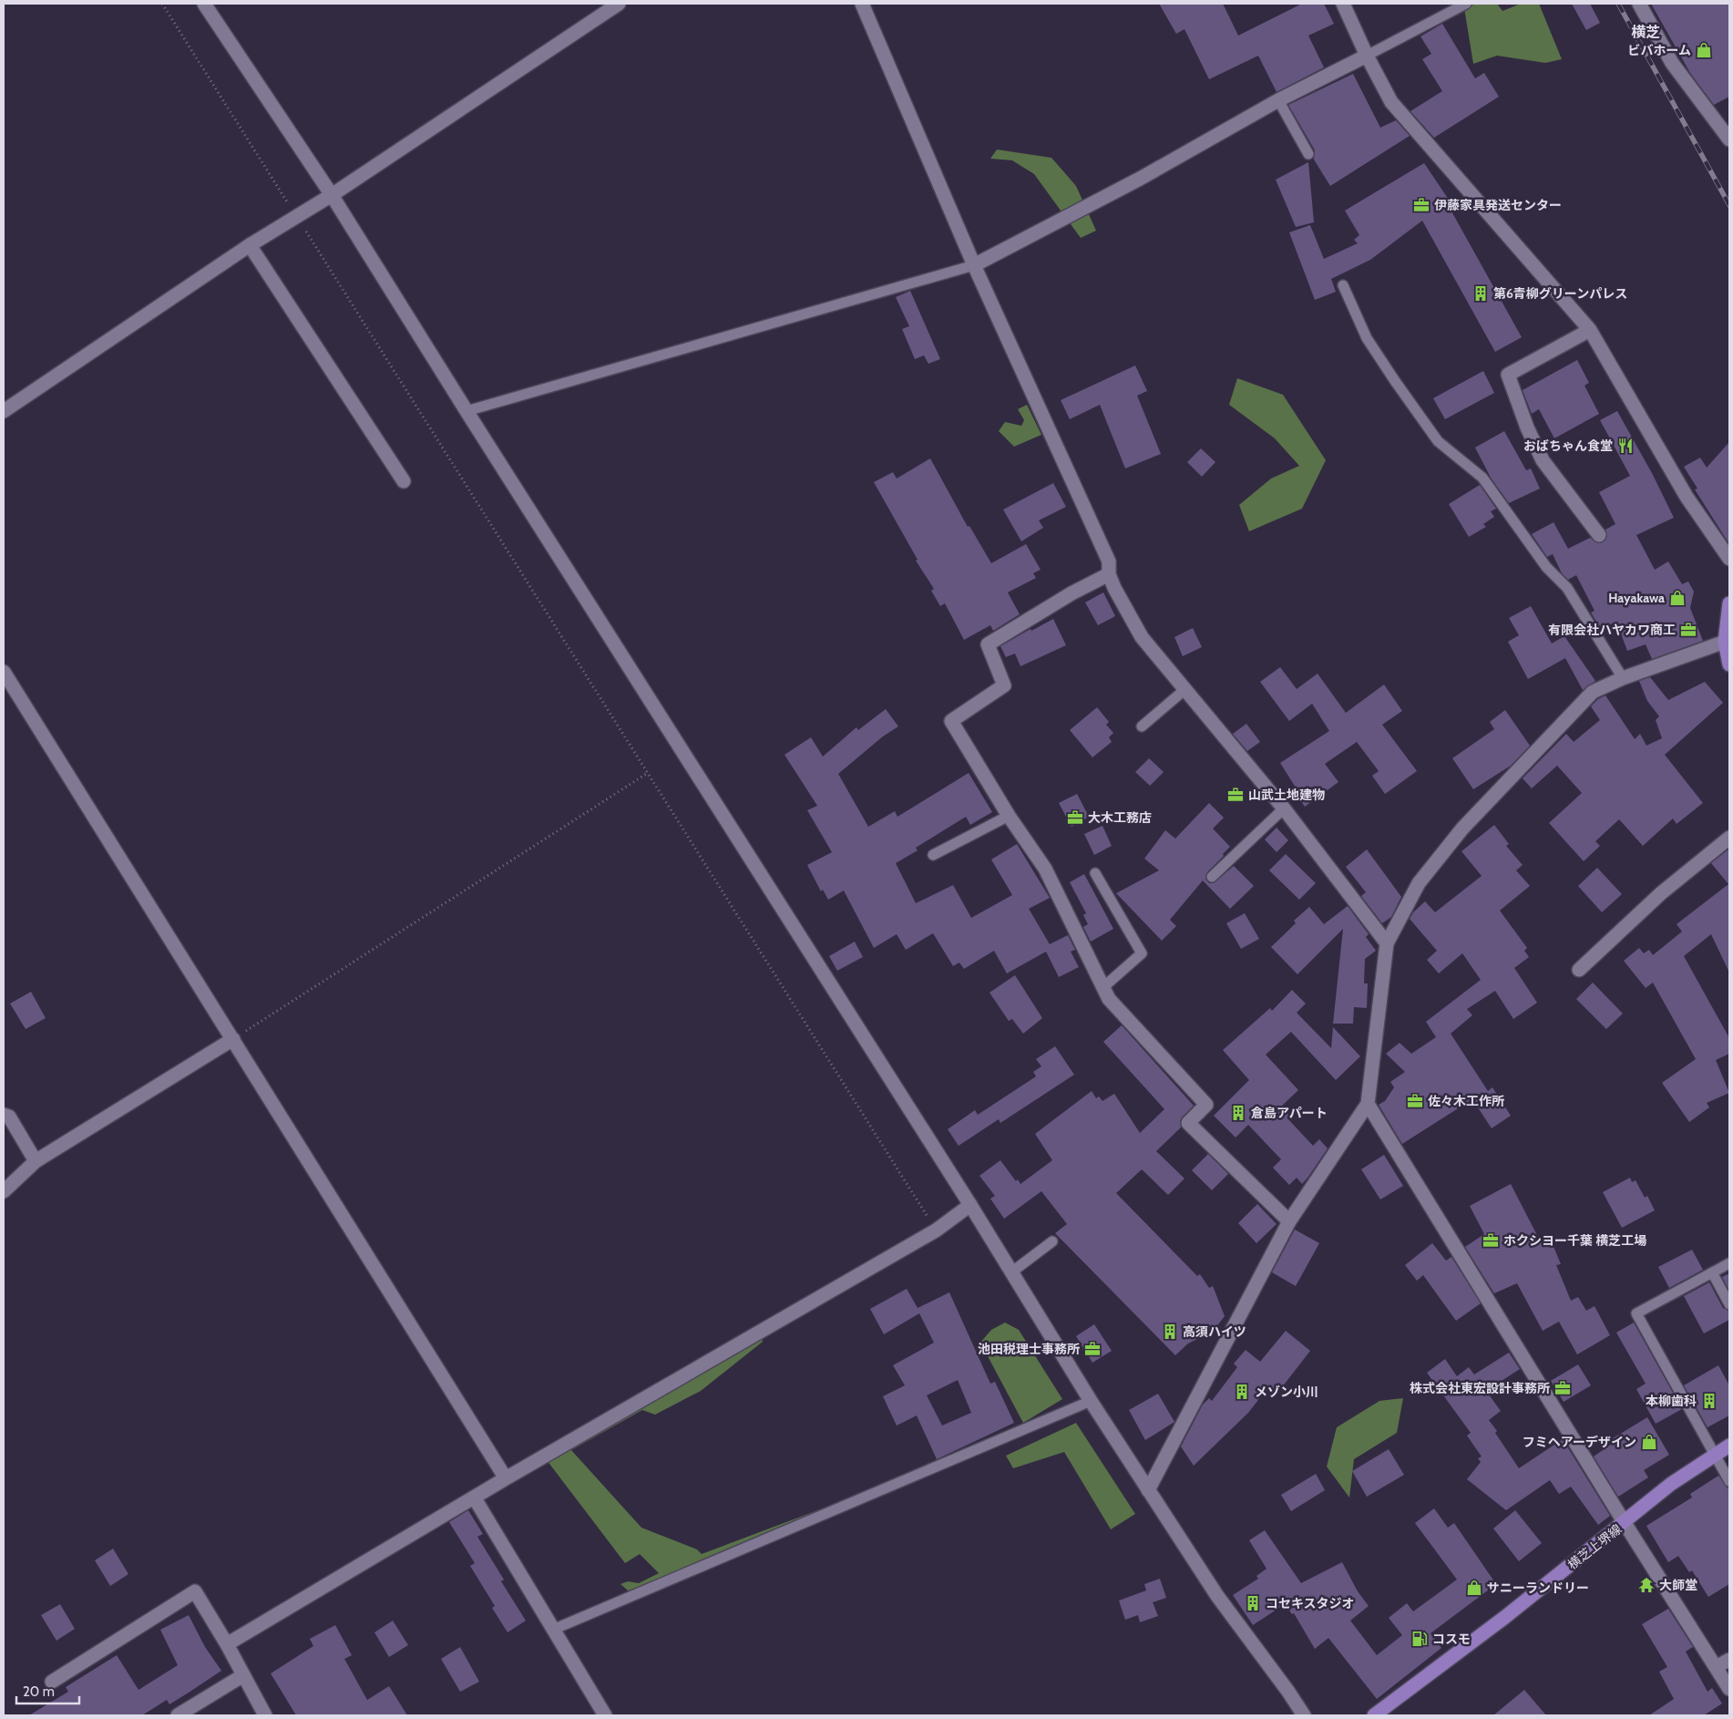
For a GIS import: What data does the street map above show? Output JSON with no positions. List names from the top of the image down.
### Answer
{
  "streets": {
    "main road": ["横芝上堺線"]
  },
  "districts": ["横芝"],
  "places": {
    "shop": [
      "ビバホーム",
      "Hayakawa",
      "フミヘアーデザイン",
      "サニーランドリー"
    ],
    "office": [
      "伊藤家具発送センター",
      "有限会社ハヤカワ商工",
      "山武土地建物",
      "大木工務店",
      "佐々木工作所",
      "ホクシヨー千葉 横芝工場",
      "池田税理士事務所",
      "株式会社東宏設計事務所"
    ],
    "building": [
      "第6青柳グリーンパレス",
      "倉島アパート",
      "高須ハイツ",
      "メゾン小川",
      "本柳歯科",
      "コセキスタジオ"
    ],
    "restaurant": ["おばちゃん食堂"],
    "temple": ["大師堂"],
    "fuel station": ["コスモ"]
  },
  "scale_bar": "20 m"
}
